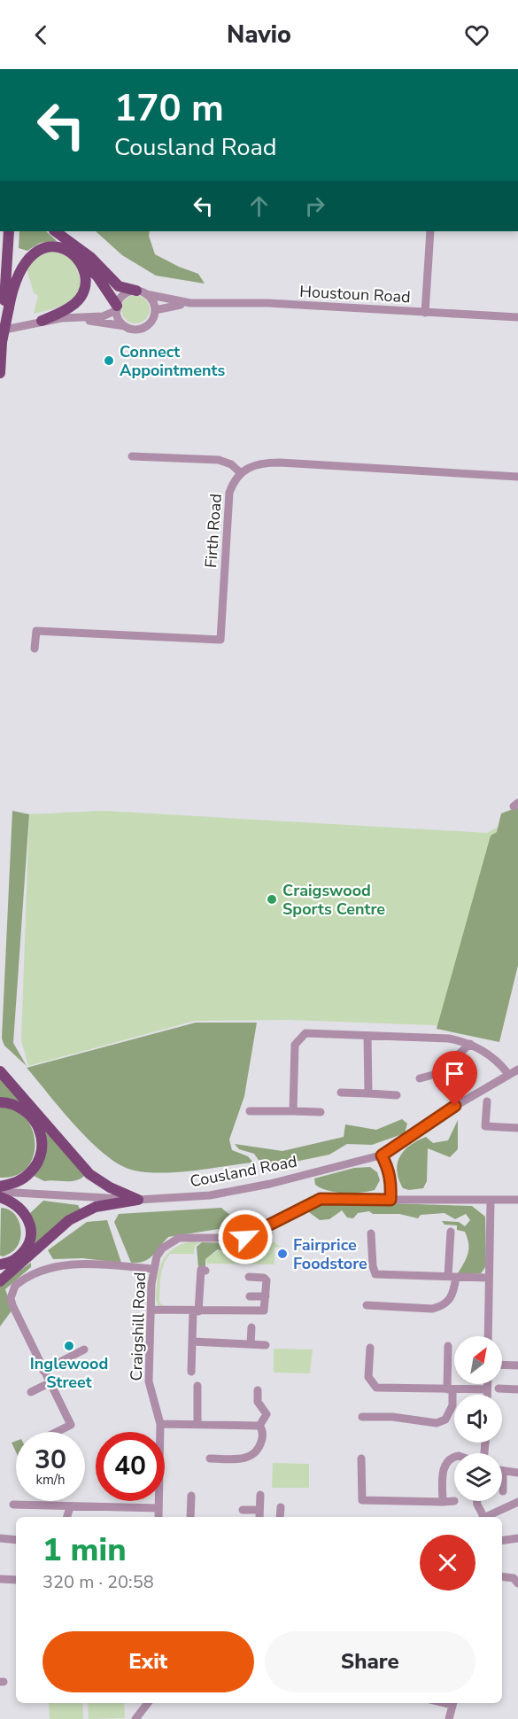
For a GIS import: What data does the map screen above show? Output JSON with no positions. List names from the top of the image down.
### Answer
{
  "streets": {
    "street": [
      "Houstoun Road",
      "Firth Road",
      "Cousland Road",
      "Craigshill Road"
    ]
  },
  "places": [
    "Connect Appointments",
    "Craigswood Sports Centre",
    "Fairprice Foodstore",
    "Inglewood Street"
  ],
  "north": "top right",
  "page": {
    "header": "Navio",
    "turn": ["170 m", "Cousland Road"],
    "speed": "30 km/h",
    "limit": "40",
    "heading": ["1 min", "320 m · 20:58"],
    "buttons": ["Exit", "Share"]
  }
}
